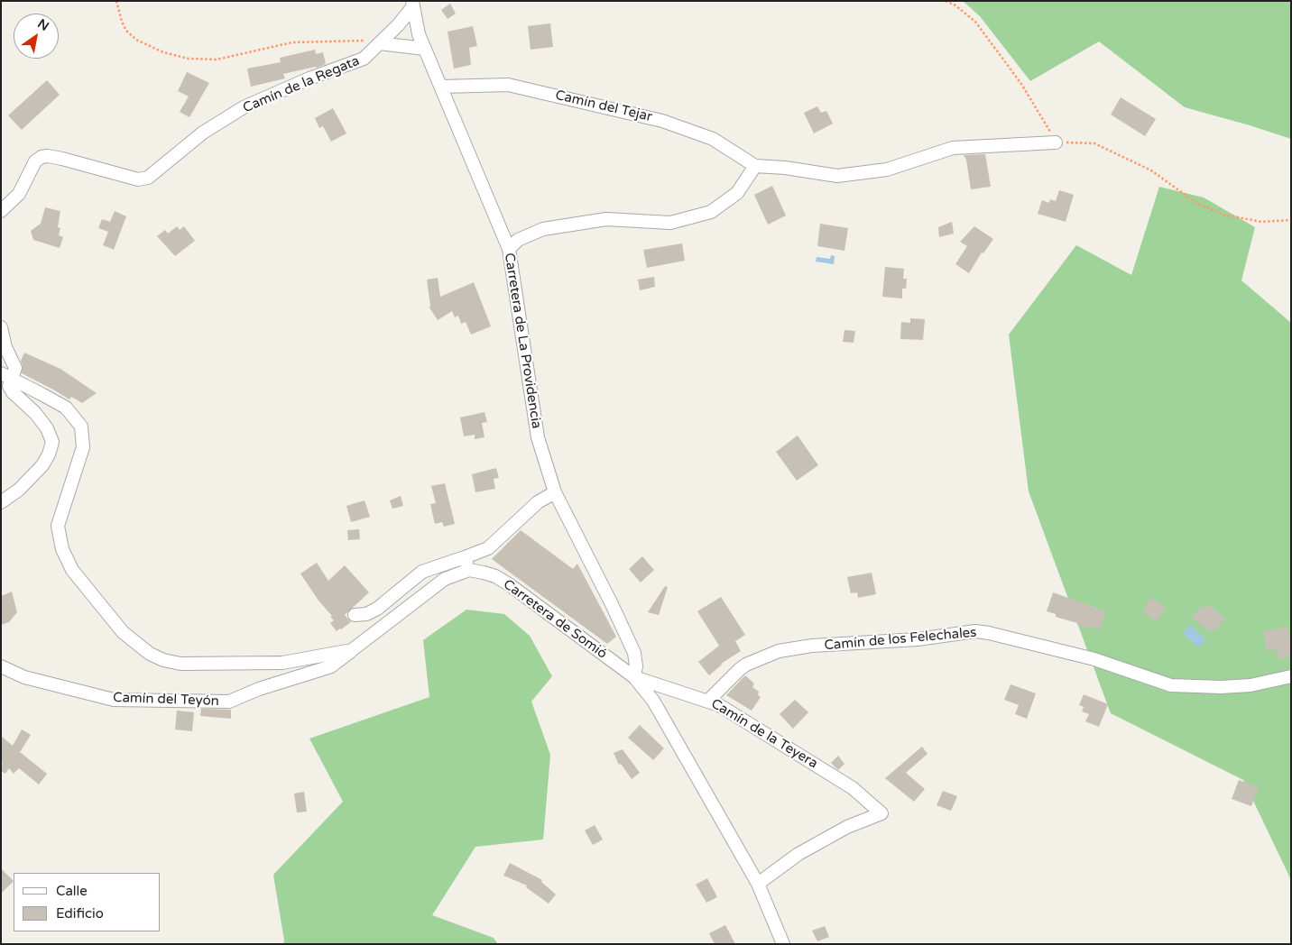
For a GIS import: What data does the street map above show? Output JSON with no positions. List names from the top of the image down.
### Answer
{
  "streets": {
    "street": [
      "Camín de la Regata",
      "Camín del Tejar",
      "Carretera de La Providencia",
      "Carretera de Somió",
      "Camín de los Felechales",
      "Camín del Teyón",
      "Camín de la Teyera"
    ]
  },
  "crossings": [
    ["Camín de la Regata", "Carretera de La Providencia"],
    ["Camín del Tejar", "Carretera de La Providencia"],
    ["Carretera de La Providencia", "Carretera de Somió"],
    ["Carretera de La Providencia", "Camín de la Teyera"],
    ["Carretera de Somió", "Camín de la Teyera"],
    ["Camín de los Felechales", "Camín de la Teyera"]
  ],
  "legend": ["Calle", "Edificio"],
  "north": "top right"
}
